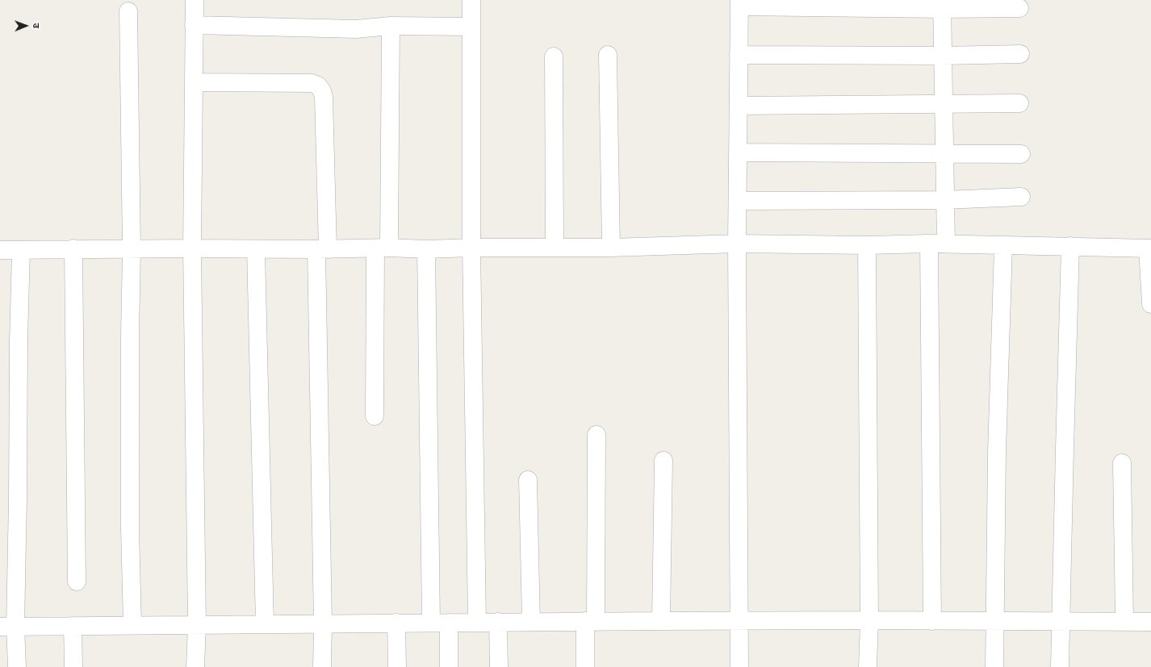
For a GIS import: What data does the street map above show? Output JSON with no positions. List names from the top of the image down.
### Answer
{
  "north": "right"
}
